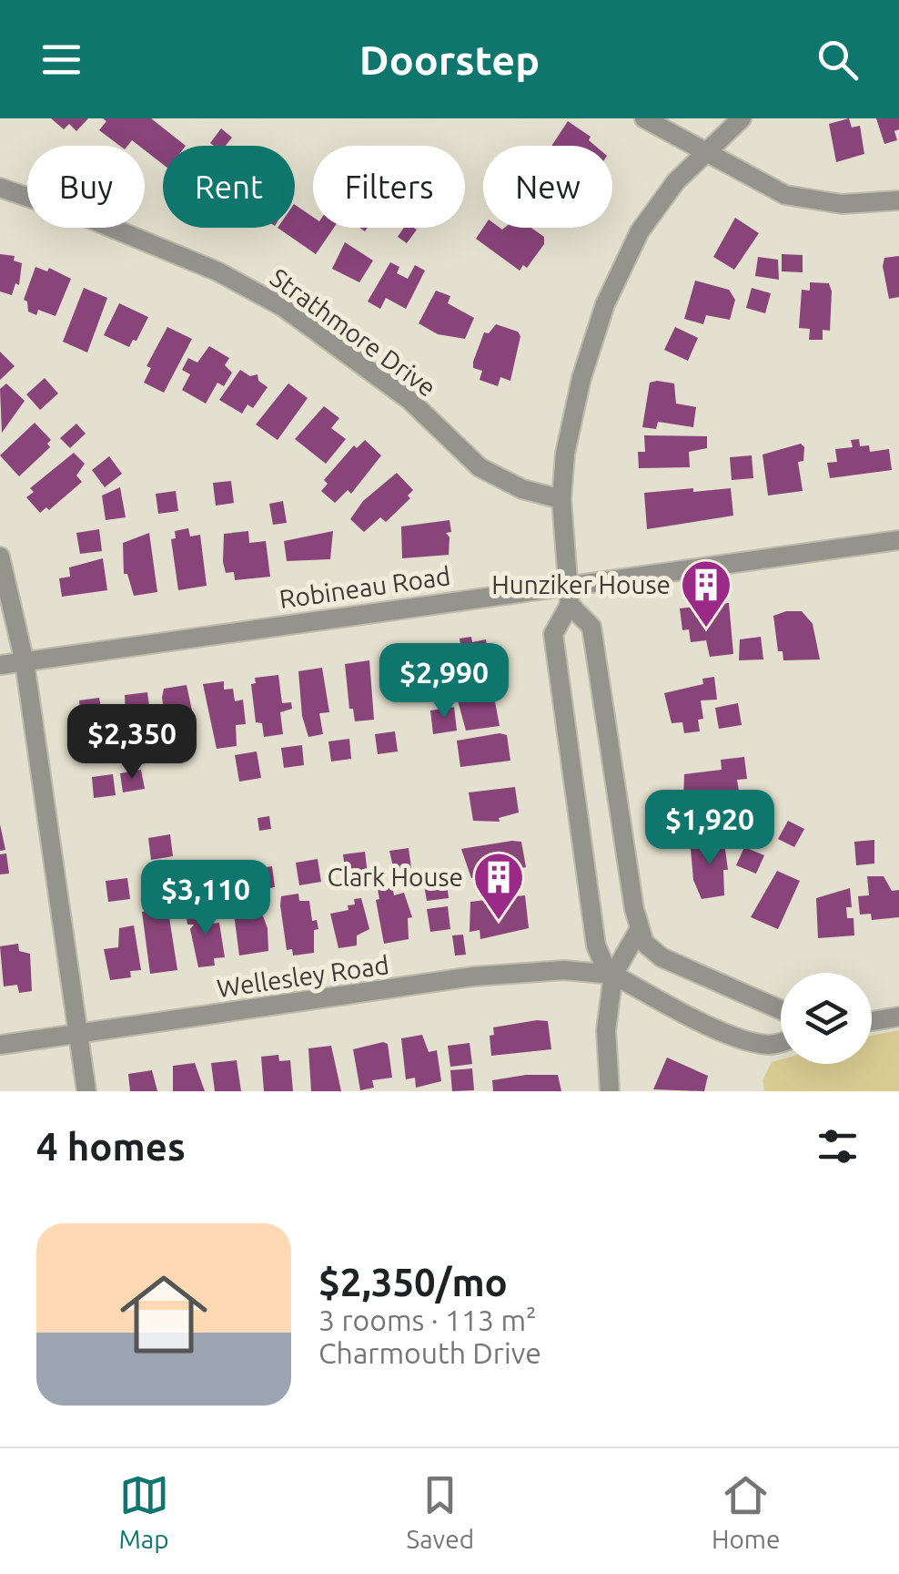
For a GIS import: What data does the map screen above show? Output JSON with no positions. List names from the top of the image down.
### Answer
{
  "streets": {
    "street": ["Strathmore Drive", "Robineau Road", "Wellesley Road"]
  },
  "places": {
    "building": ["Hunziker House", "Clark House"]
  },
  "page": {
    "header": "Doorstep",
    "chip": [
      "Buy",
      "Rent",
      "Filters",
      "New"
    ],
    "price": [
      "$2,990",
      "$2,350",
      "$1,920",
      "$3,110"
    ],
    "heading": "4 homes",
    "list": [
      {
        "name": "$2,350/mo",
        "note": "3 rooms · 113 m² · Charmouth Drive"
      }
    ],
    "tabs": ["Map", "Saved", "Home"]
  }
}
